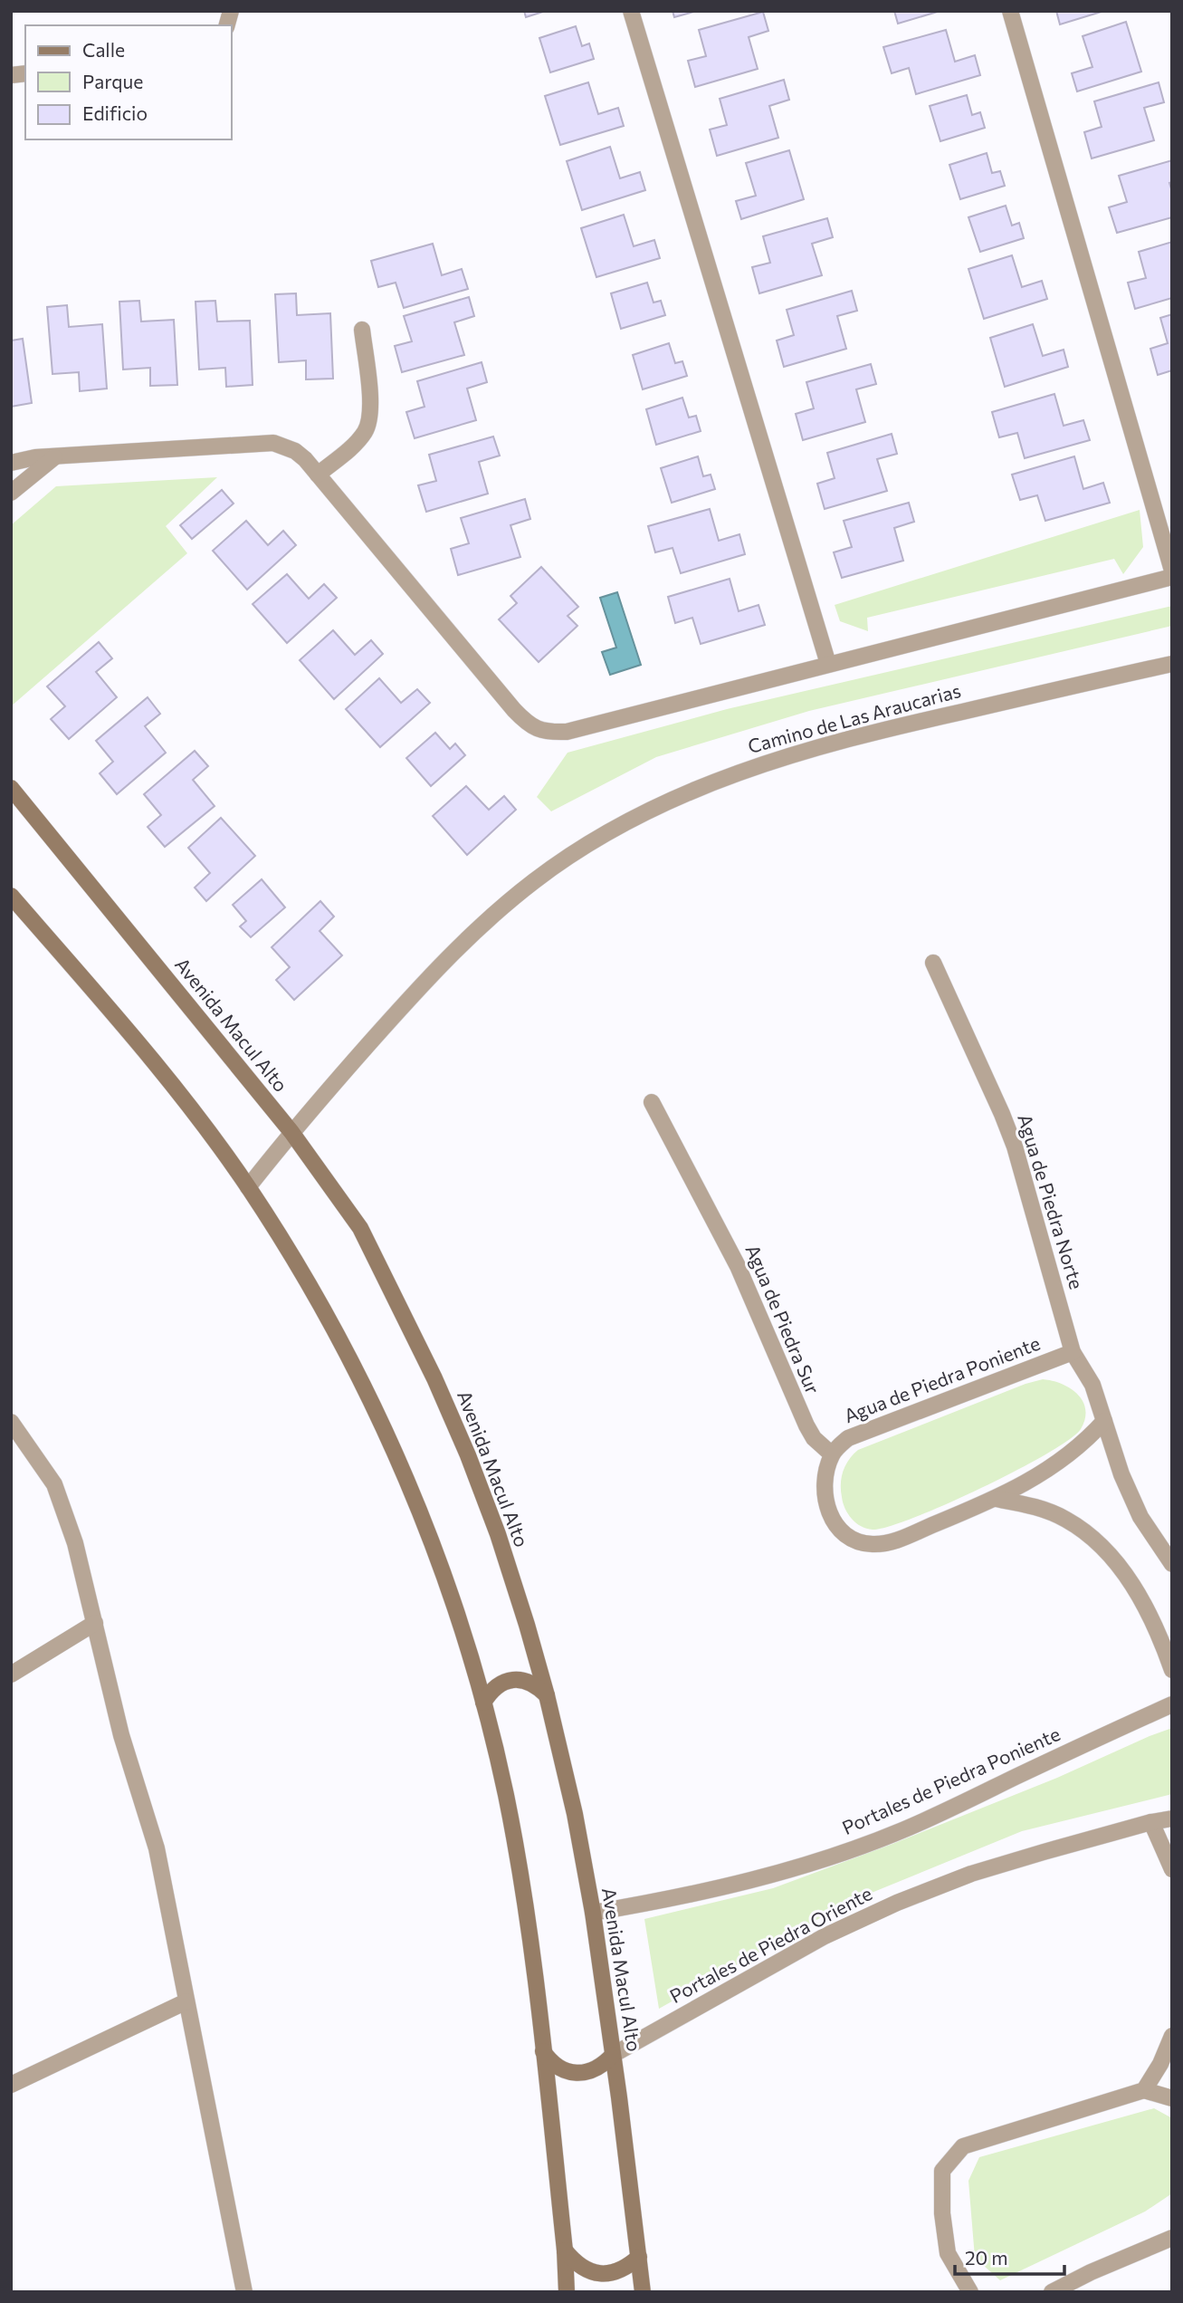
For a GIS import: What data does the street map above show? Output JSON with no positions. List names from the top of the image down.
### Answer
{
  "streets": {
    "street": [
      "Camino de Las Araucarias",
      "Avenida Macul Alto",
      "Agua de Piedra Norte",
      "Agua de Piedra Sur",
      "Agua de Piedra Poniente",
      "Portales de Piedra Poniente",
      "Portales de Piedra Oriente"
    ]
  },
  "crossings": [
    ["Camino de Las Araucarias", "Avenida Macul Alto"],
    ["Avenida Macul Alto", "Portales de Piedra Poniente"],
    ["Avenida Macul Alto", "Portales de Piedra Oriente"],
    ["Agua de Piedra Norte", "Agua de Piedra Poniente"],
    ["Agua de Piedra Sur", "Agua de Piedra Poniente"]
  ],
  "legend": ["Calle", "Parque", "Edificio"],
  "scale_bar": "20 m"
}
